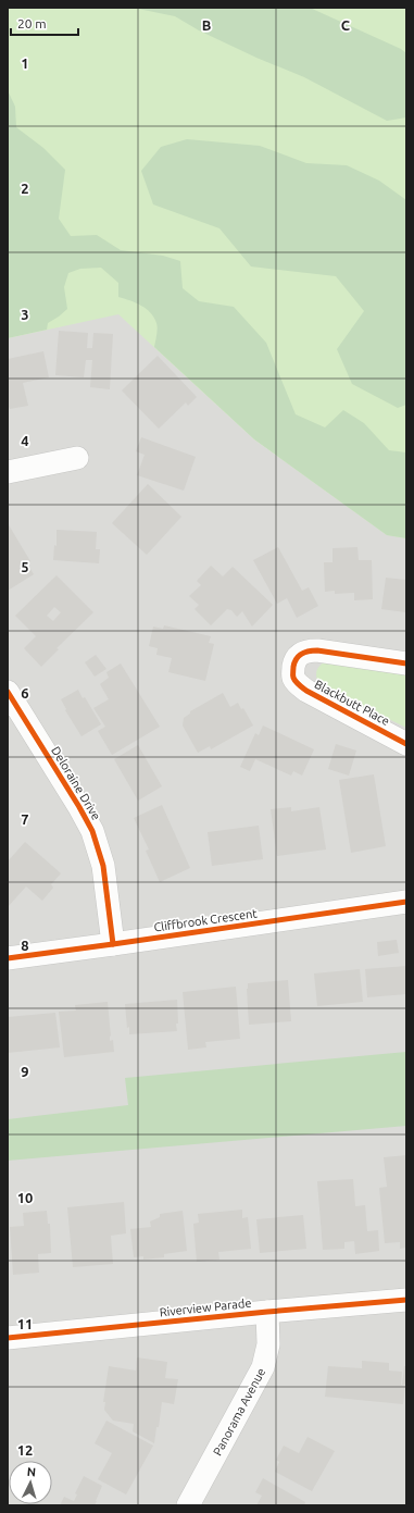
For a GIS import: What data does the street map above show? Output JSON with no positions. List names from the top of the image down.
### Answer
{
  "streets": {
    "street": [
      "Blackbutt Place",
      "Deloraine Drive",
      "Cliffbrook Crescent",
      "Riverview Parade",
      "Panorama Avenue"
    ]
  },
  "crossings": [
    ["Deloraine Drive", "Cliffbrook Crescent"],
    ["Riverview Parade", "Panorama Avenue"]
  ],
  "scale_bar": "20 m",
  "north": "top",
  "grid": {
    "columns": ["B", "C"],
    "rows": [
      "1",
      "2",
      "3",
      "4",
      "5",
      "6",
      "7",
      "8",
      "9",
      "10",
      "11",
      "12"
    ]
  }
}
